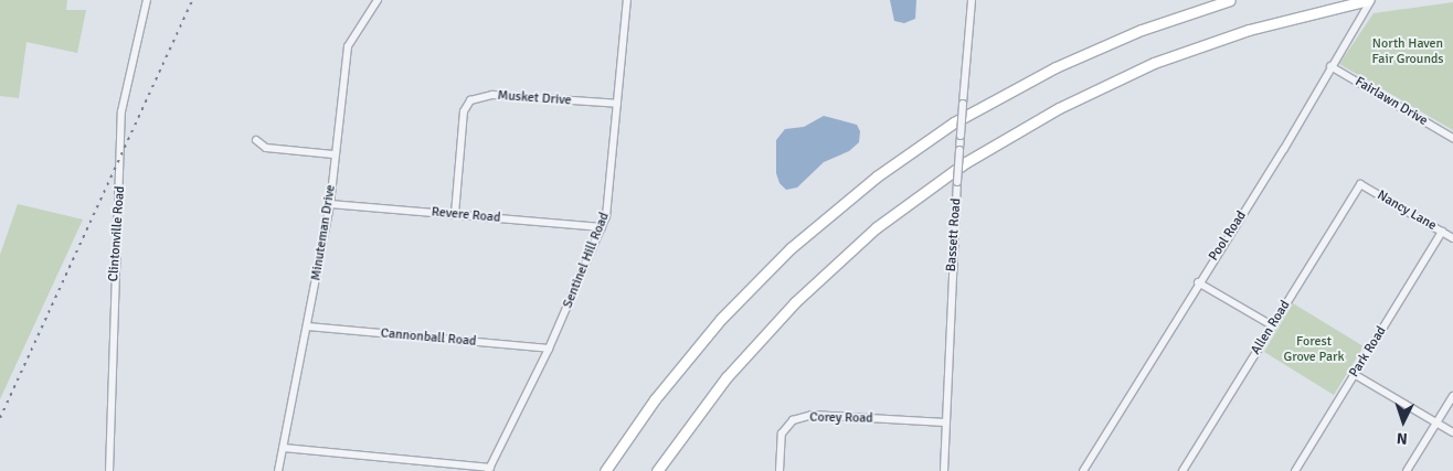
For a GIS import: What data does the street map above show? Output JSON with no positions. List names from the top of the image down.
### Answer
{
  "streets": {
    "street": [
      "Musket Drive",
      "Fairlawn Drive",
      "Nancy Lane",
      "Revere Road",
      "Minuteman Drive",
      "Clintonville Road",
      "Bassett Road",
      "Pool Road",
      "Sentinel Hill Road",
      "Allen Road",
      "Cannonball Road",
      "Park Road",
      "Corey Road"
    ]
  },
  "crossings": [
    ["Musket Drive", "Revere Road"],
    ["Musket Drive", "Sentinel Hill Road"],
    ["Fairlawn Drive", "Pool Road"],
    ["Nancy Lane", "Allen Road"],
    ["Nancy Lane", "Park Road"],
    ["Revere Road", "Minuteman Drive"],
    ["Revere Road", "Sentinel Hill Road"],
    ["Minuteman Drive", "Cannonball Road"],
    ["Bassett Road", "Corey Road"],
    ["Sentinel Hill Road", "Cannonball Road"]
  ],
  "parks": ["North Haven Fair Grounds", "Forest Grove Park"],
  "north": "bottom"
}
